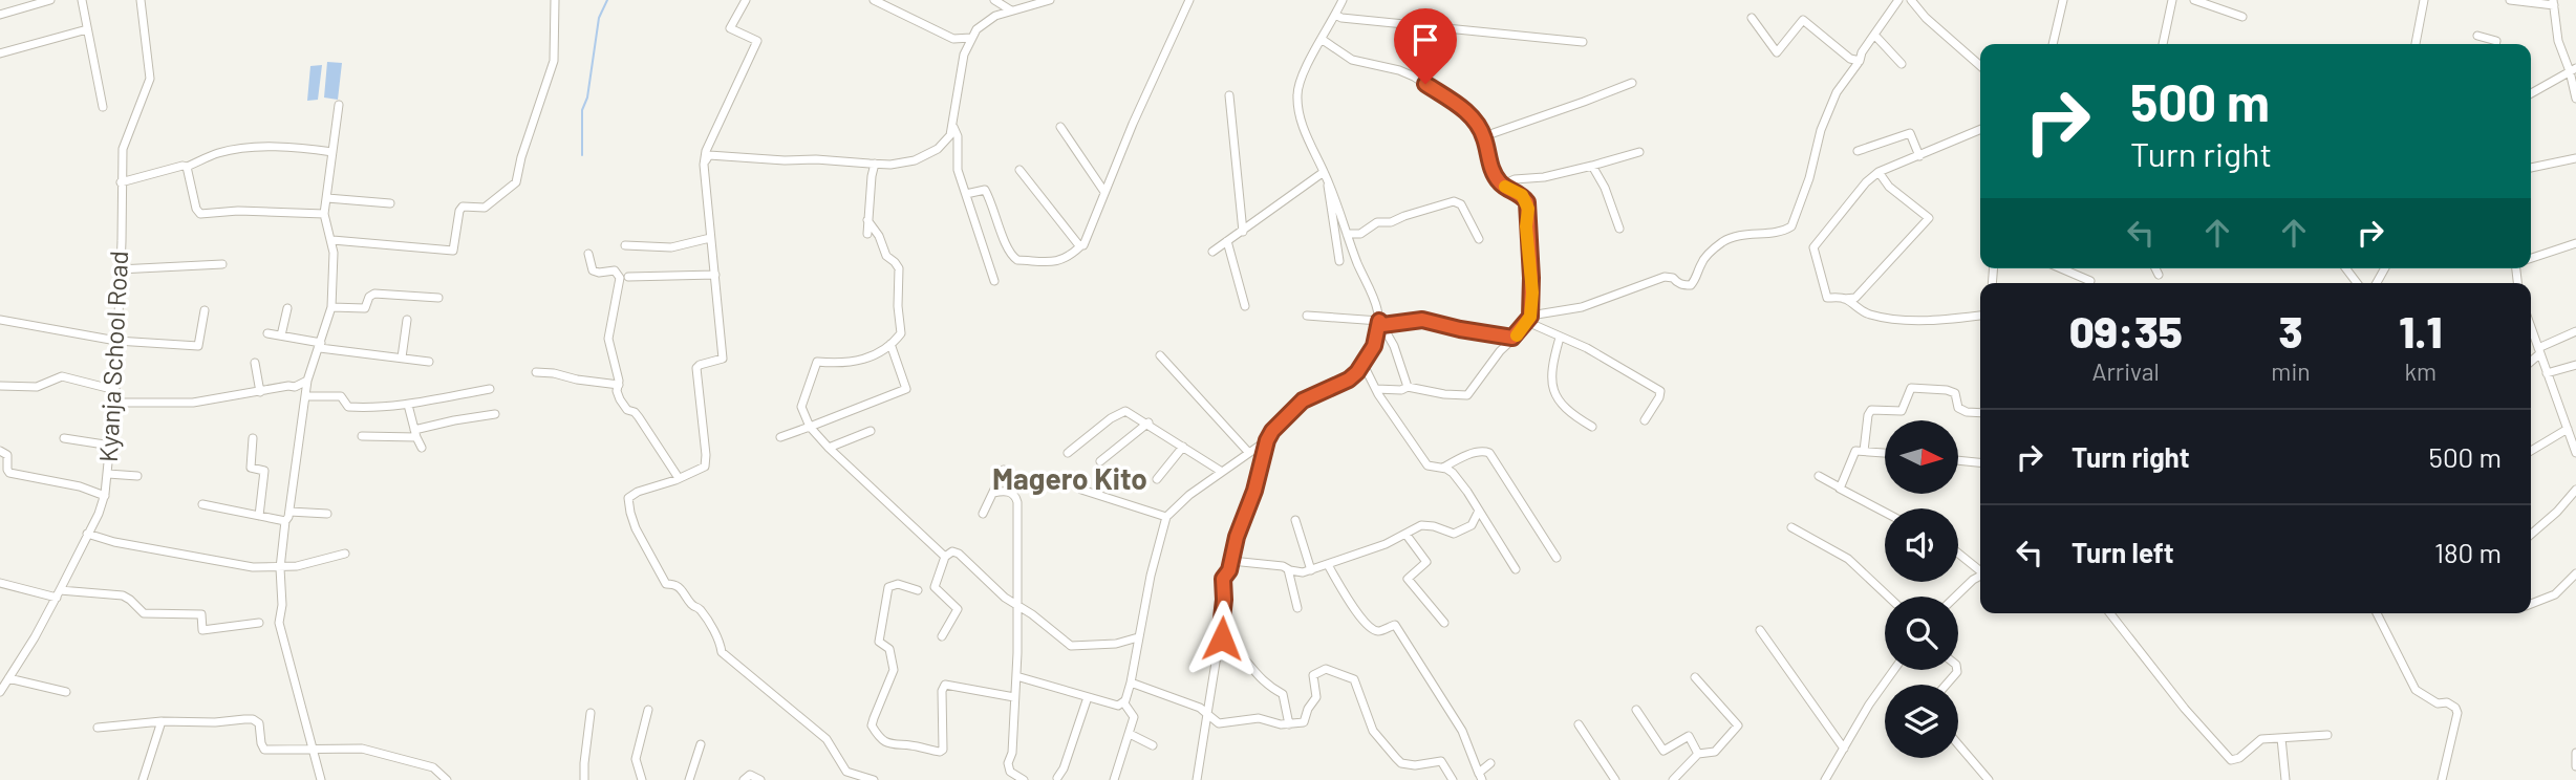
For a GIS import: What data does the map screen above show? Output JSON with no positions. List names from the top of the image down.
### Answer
{
  "streets": {
    "street": ["Kyanja School Road"]
  },
  "districts": ["Magero Kito"],
  "north": "right",
  "page": {
    "turn": ["500 m", "Turn right"],
    "eta": [
      "09:35",
      "Arrival",
      "3",
      "min",
      "1.1",
      "km"
    ],
    "list": [
      {
        "name": "Turn right",
        "value": "500 m"
      },
      {
        "name": "Turn left",
        "value": "180 m"
      }
    ]
  }
}
